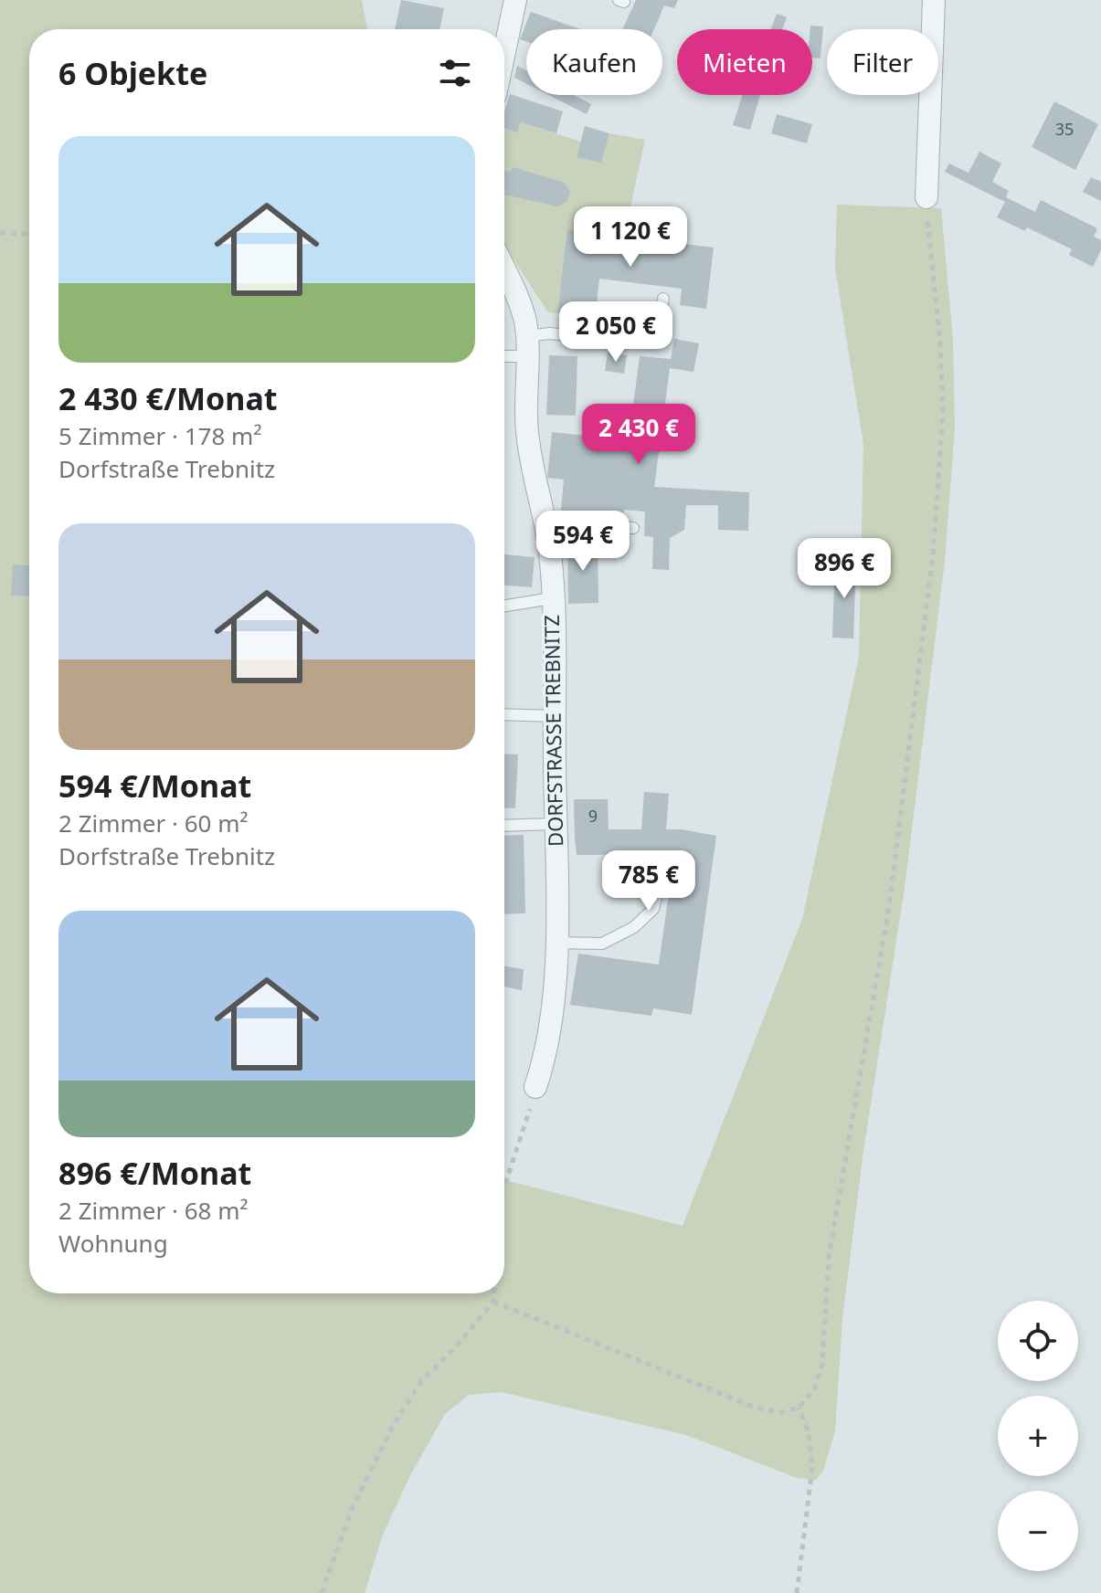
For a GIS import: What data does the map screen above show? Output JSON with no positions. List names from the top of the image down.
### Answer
{
  "streets": {
    "street": ["DORFSTRASSE TREBNITZ"]
  },
  "house_numbers": ["35", "9"],
  "page": {
    "chip": ["Kaufen", "Mieten", "Filter"],
    "heading": "6 Objekte",
    "list": [
      {
        "name": "2 430 €/Monat",
        "note": "5 Zimmer · 178 m² · Dorfstraße Trebnitz"
      },
      {
        "name": "594 €/Monat",
        "note": "2 Zimmer · 60 m² · Dorfstraße Trebnitz"
      },
      {
        "name": "896 €/Monat",
        "note": "2 Zimmer · 68 m² · Wohnung"
      }
    ],
    "price": [
      "1 120 €",
      "2 050 €",
      "2 430 €",
      "594 €",
      "896 €",
      "785 €"
    ],
    "map_buttons": ["+", "−"]
  }
}
